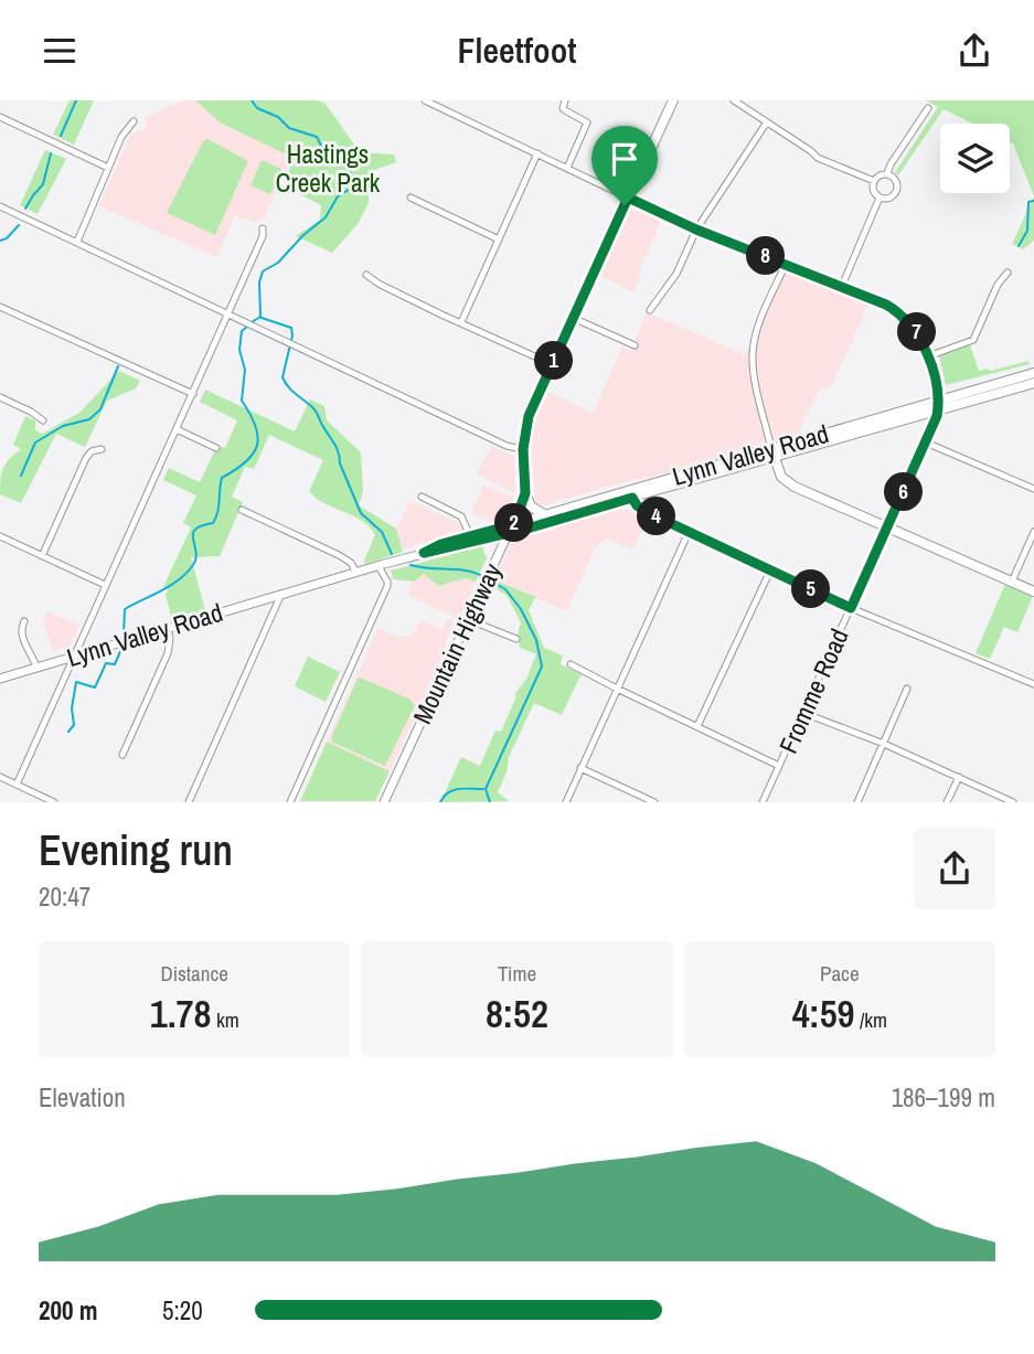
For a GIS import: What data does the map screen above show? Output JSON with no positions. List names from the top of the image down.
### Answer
{
  "streets": {
    "main road": ["Lynn Valley Road", "Mountain Highway"],
    "street": ["Fromme Road"]
  },
  "crossings": [
    ["Lynn Valley Road", "Mountain Highway"],
    ["Lynn Valley Road", "Fromme Road"]
  ],
  "parks": ["Hastings Creek Park"],
  "page": {
    "header": "Fleetfoot",
    "pins": [
      "8",
      "7",
      "1",
      "6",
      "4",
      "2",
      "5"
    ],
    "heading": ["Evening run", "20:47"],
    "stats": [
      ["Distance", "1.78 km"],
      ["Time", "8:52"],
      ["Pace", "4:59 /km"]
    ],
    "chart": ["Elevation", "186–199 m"],
    "list": [
      {
        "name": "200 m",
        "note": "5:20"
      }
    ]
  }
}
